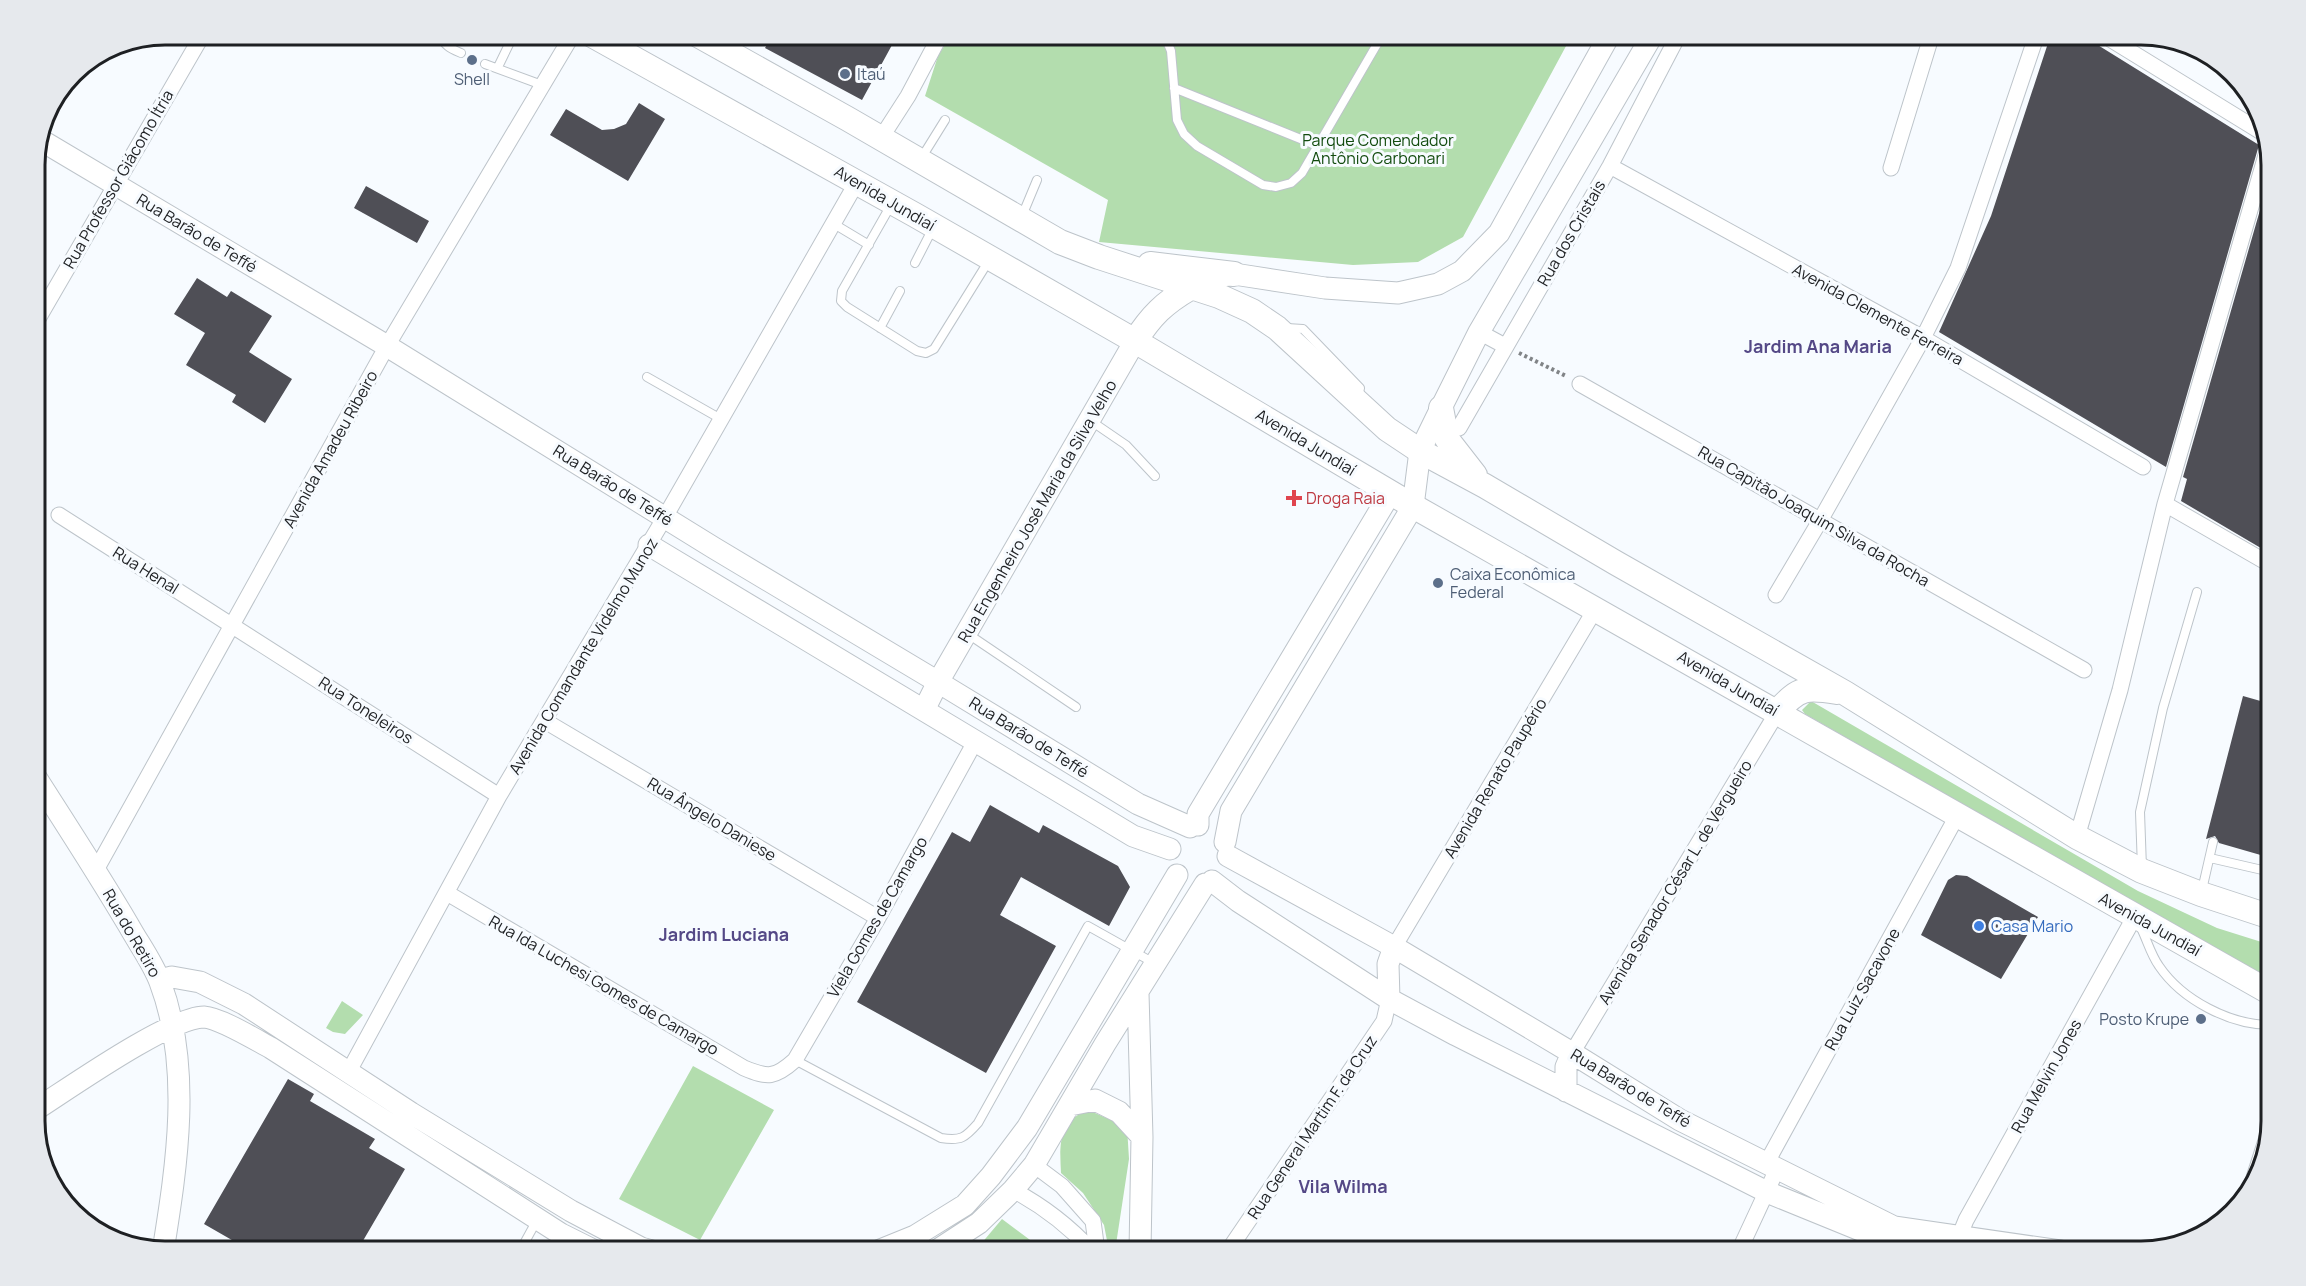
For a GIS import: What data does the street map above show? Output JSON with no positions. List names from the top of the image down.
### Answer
{
  "streets": {
    "main road": [
      "Avenida Jundiaí",
      "Rua Barão de Teffé",
      "Rua Engenheiro José Maria da Silva Velho",
      "Rua do Retiro"
    ],
    "street": [
      "Rua Professor Giácomo Ítria",
      "Rua dos Cristais",
      "Avenida Clemente Ferreira",
      "Avenida Amadeu Ribeiro",
      "Rua Capitão Joaquim Silva da Rocha",
      "Rua Henal",
      "Avenida Comandante Videlmo Munoz",
      "Rua Toneleiros",
      "Avenida Renato Paupério",
      "Rua Ângelo Daniese",
      "Avenida Senador César L. de Vergueiro",
      "Viela Gomes de Camargo",
      "Rua Ida Luchesi Gomes de Camargo",
      "Rua Luiz Sacavone",
      "Rua Melvin Jones",
      "Rua General Martim F. da Cruz"
    ]
  },
  "crossings": [
    ["Rua Professor Giácomo Ítria", "Rua Barão de Teffé"],
    ["Avenida Jundiaí", "Rua Engenheiro José Maria da Silva Velho"],
    ["Avenida Jundiaí", "Avenida Comandante Videlmo Munoz"],
    ["Avenida Jundiaí", "Avenida Renato Paupério"],
    ["Avenida Jundiaí", "Avenida Senador César L. de Vergueiro"],
    ["Avenida Jundiaí", "Rua Luiz Sacavone"],
    ["Avenida Jundiaí", "Rua Melvin Jones"],
    ["Rua Barão de Teffé", "Avenida Amadeu Ribeiro"],
    ["Rua Barão de Teffé", "Rua Engenheiro José Maria da Silva Velho"],
    ["Rua Barão de Teffé", "Avenida Comandante Videlmo Munoz"],
    ["Rua Barão de Teffé", "Avenida Renato Paupério"],
    ["Rua Barão de Teffé", "Avenida Senador César L. de Vergueiro"],
    ["Rua Barão de Teffé", "Viela Gomes de Camargo"],
    ["Rua Barão de Teffé", "Rua Luiz Sacavone"],
    ["Rua Barão de Teffé", "Rua General Martim F. da Cruz"],
    ["Rua dos Cristais", "Avenida Clemente Ferreira"],
    ["Avenida Amadeu Ribeiro", "Rua Henal"],
    ["Avenida Amadeu Ribeiro", "Rua Toneleiros"],
    ["Avenida Amadeu Ribeiro", "Rua do Retiro"],
    ["Rua Henal", "Rua Toneleiros"],
    ["Avenida Comandante Videlmo Munoz", "Rua Toneleiros"],
    ["Avenida Comandante Videlmo Munoz", "Rua Ângelo Daniese"],
    ["Avenida Comandante Videlmo Munoz", "Rua Ida Luchesi Gomes de Camargo"],
    ["Rua Ângelo Daniese", "Viela Gomes de Camargo"],
    ["Viela Gomes de Camargo", "Rua Ida Luchesi Gomes de Camargo"]
  ],
  "districts": ["Jardim Ana Maria", "Jardim Luciana", "Vila Wilma"],
  "parks": ["Parque Comendador Antônio Carbonari"],
  "places": {
    "other": [
      "Shell",
      "Itaú",
      "Caixa Econômica Federal",
      "Casa Mario",
      "Posto Krupe"
    ],
    "health": ["Droga Raia"]
  }
}
